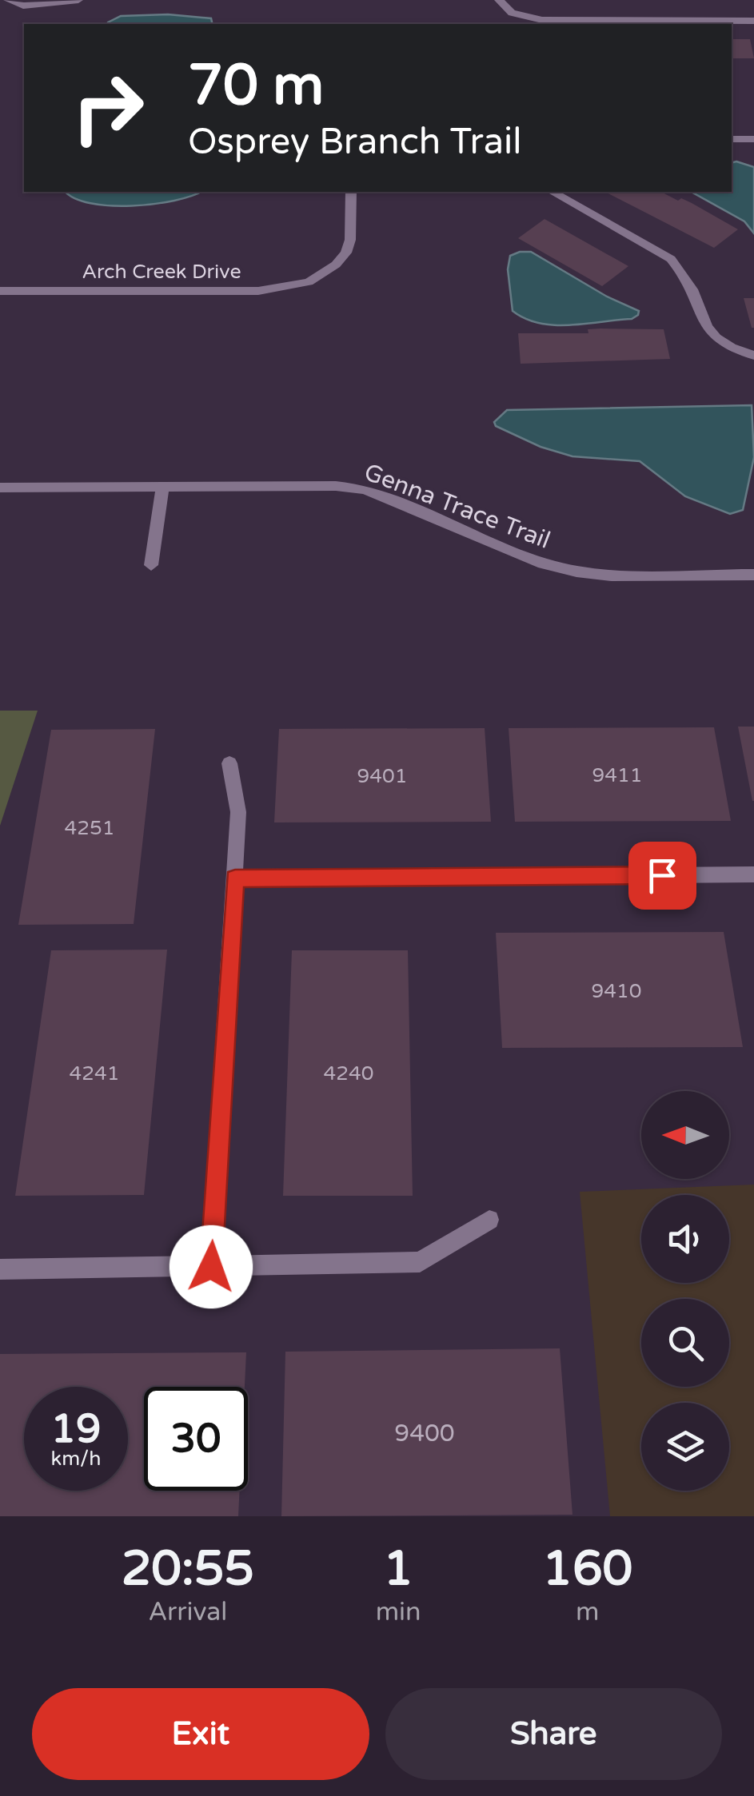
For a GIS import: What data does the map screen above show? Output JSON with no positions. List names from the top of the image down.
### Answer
{
  "streets": {
    "street": ["Arch Creek Drive", "Genna Trace Trail"]
  },
  "house_numbers": [
    "9411",
    "9401",
    "4251",
    "9410",
    "4241",
    "4240",
    "9400"
  ],
  "north": "left",
  "page": {
    "turn": ["70 m", "Osprey Branch Trail"],
    "speed": "19 km/h",
    "limit": "30",
    "eta": [
      "20:55",
      "Arrival",
      "1",
      "min",
      "160",
      "m"
    ],
    "buttons": ["Exit", "Share"]
  }
}
